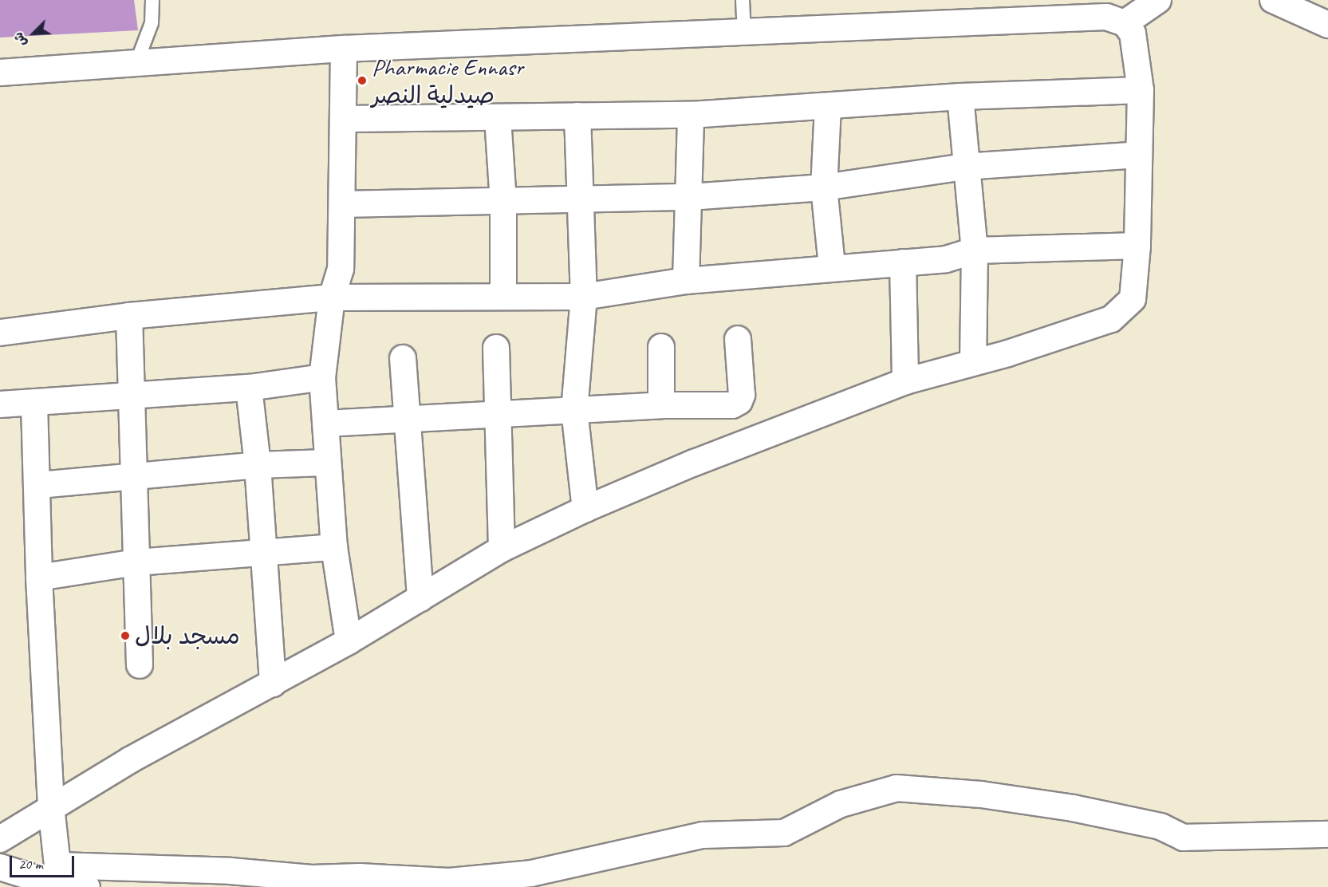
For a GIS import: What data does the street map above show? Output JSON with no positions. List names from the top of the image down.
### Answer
{
  "places": ["Pharmacie Ennasr صيدلية النصر", "مسجد بلال"],
  "scale_bar": "20 m",
  "north": "bottom left"
}
